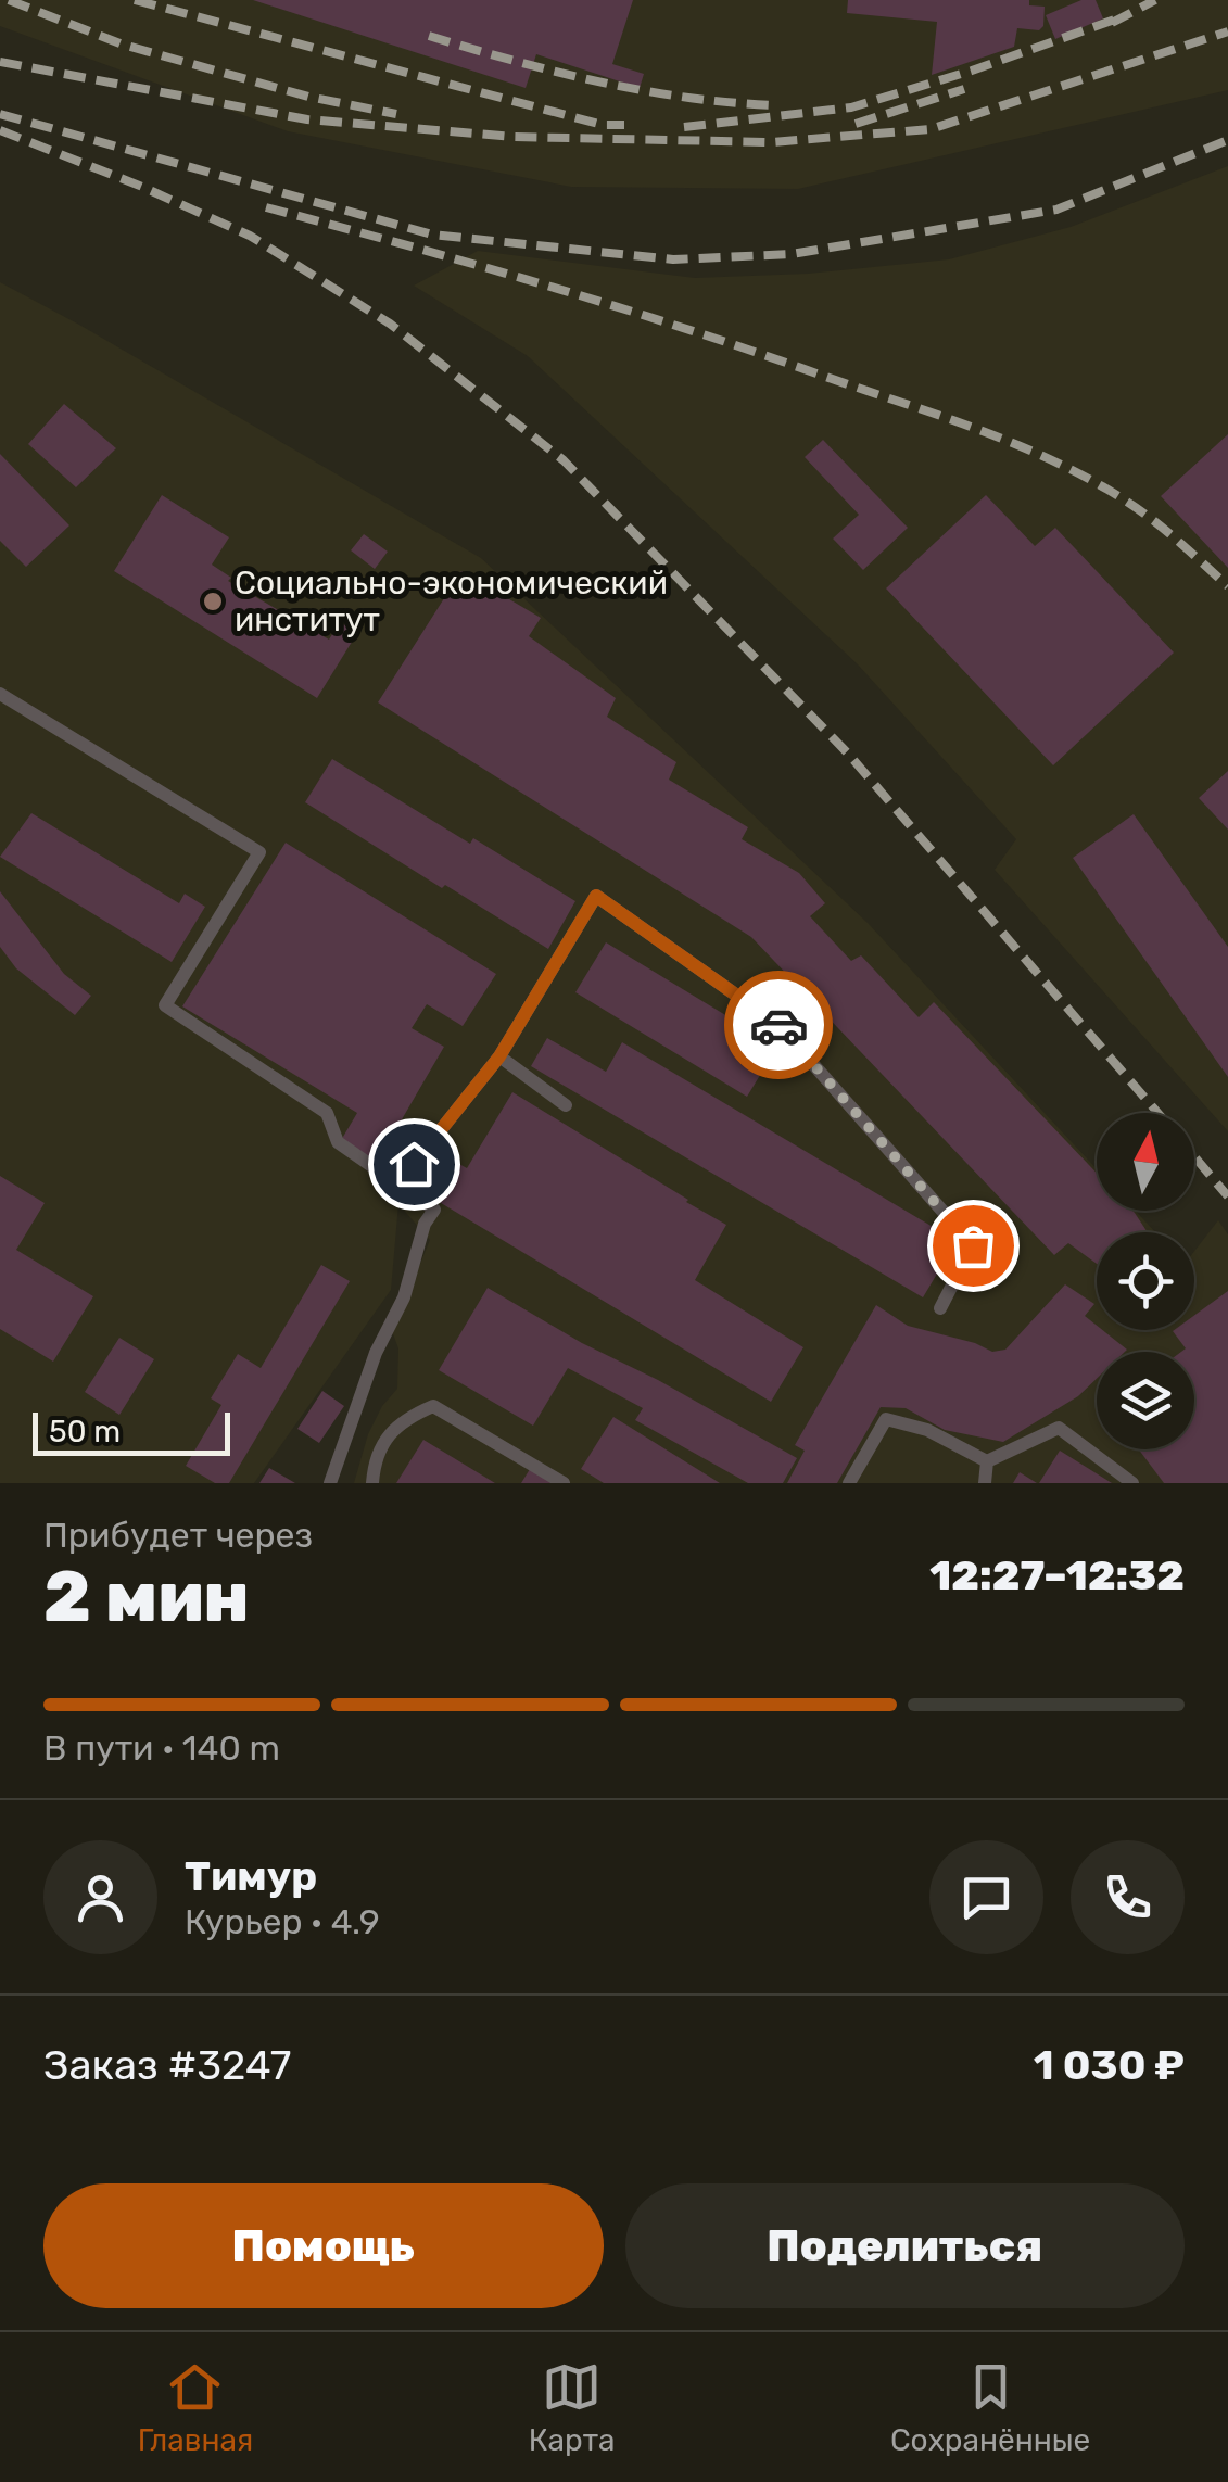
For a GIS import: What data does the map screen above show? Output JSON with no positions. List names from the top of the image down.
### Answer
{
  "places": ["Социально-экономический институт"],
  "scale_bar": "50 m",
  "north": "top",
  "page": {
    "scale": "50 m",
    "heading": ["2 мин", "Прибудет через", "12:27–12:32"],
    "panel": [
      "Тимур",
      "Курьер · 4.9",
      "Заказ #3247",
      "1 030 ₽"
    ],
    "bar": "В пути · 140 m",
    "buttons": ["Помощь", "Поделиться"],
    "tabs": ["Главная", "Карта", "Сохранённые"]
  }
}
